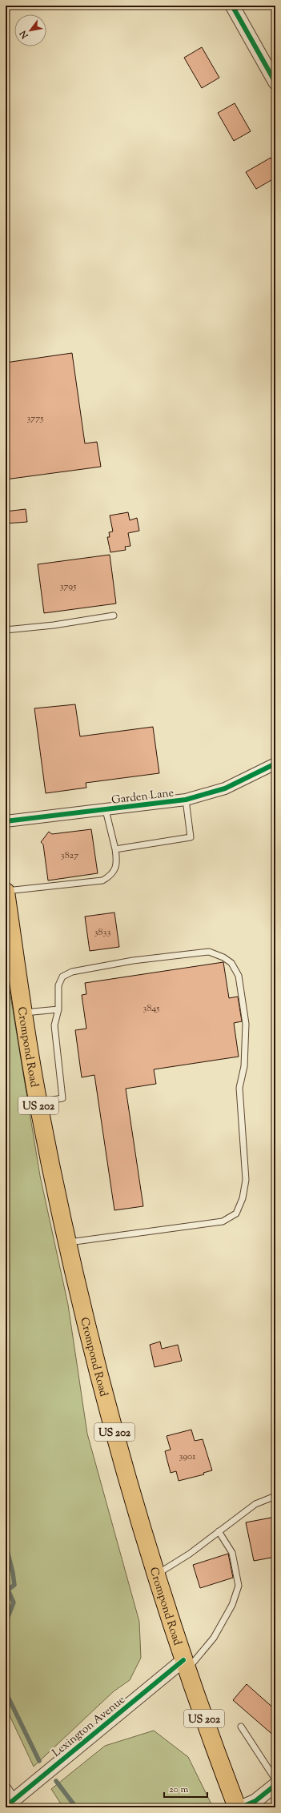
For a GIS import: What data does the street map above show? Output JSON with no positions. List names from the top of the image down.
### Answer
{
  "streets": {
    "highway": ["Crompond Road", "US 202"],
    "street": ["Garden Lane", "Lexington Avenue"]
  },
  "crossings": [
    ["Crompond Road", "Lexington Avenue"]
  ],
  "house_numbers": [
    "3775",
    "3795",
    "3827",
    "3833",
    "3845",
    "3901"
  ],
  "scale_bar": "20 m",
  "north": "bottom left"
}
